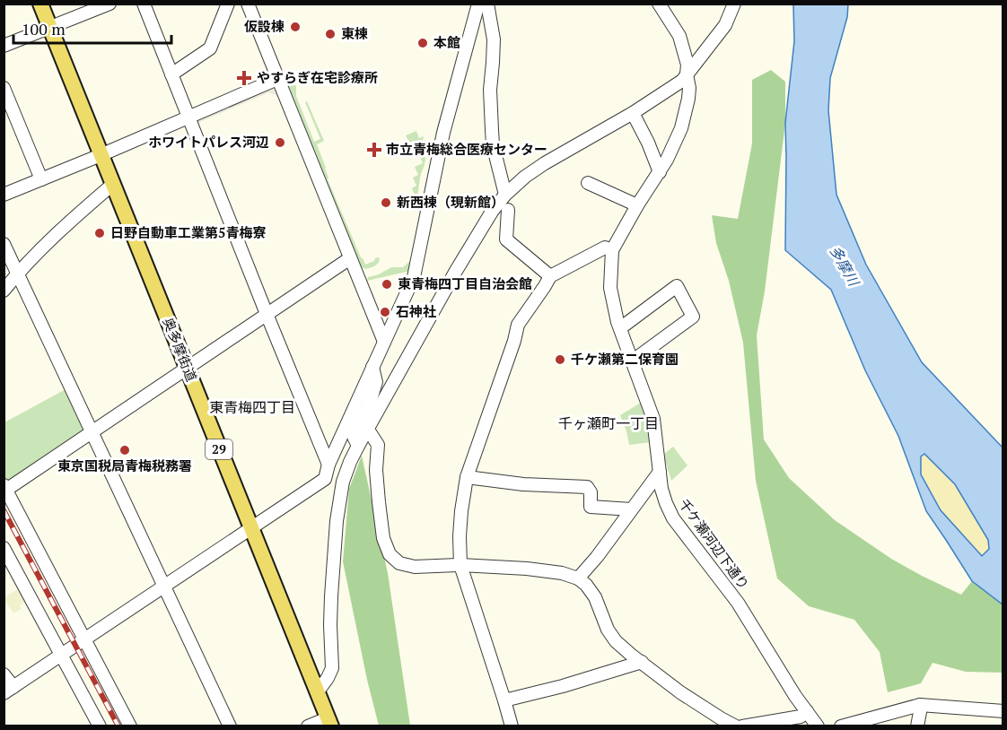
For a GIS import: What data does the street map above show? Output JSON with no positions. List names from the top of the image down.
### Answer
{
  "streets": {
    "main road": ["奥多摩街道", "29"],
    "street": ["千ケ瀬河辺下通り"]
  },
  "districts": ["東青梅四丁目", "千ヶ瀬町一丁目"],
  "water": ["多摩川"],
  "places": {
    "other": [
      "仮設棟",
      "東棟",
      "本館",
      "ホワイトパレス河辺",
      "新西棟（現新館）",
      "日野自動車工業第5青梅寮",
      "東青梅四丁目自治会館",
      "石神社",
      "千ケ瀬第二保育園",
      "東京国税局青梅税務署"
    ],
    "health": ["やすらぎ在宅診療所", "市立青梅総合医療センター"]
  },
  "scale_bar": "100 m"
}
